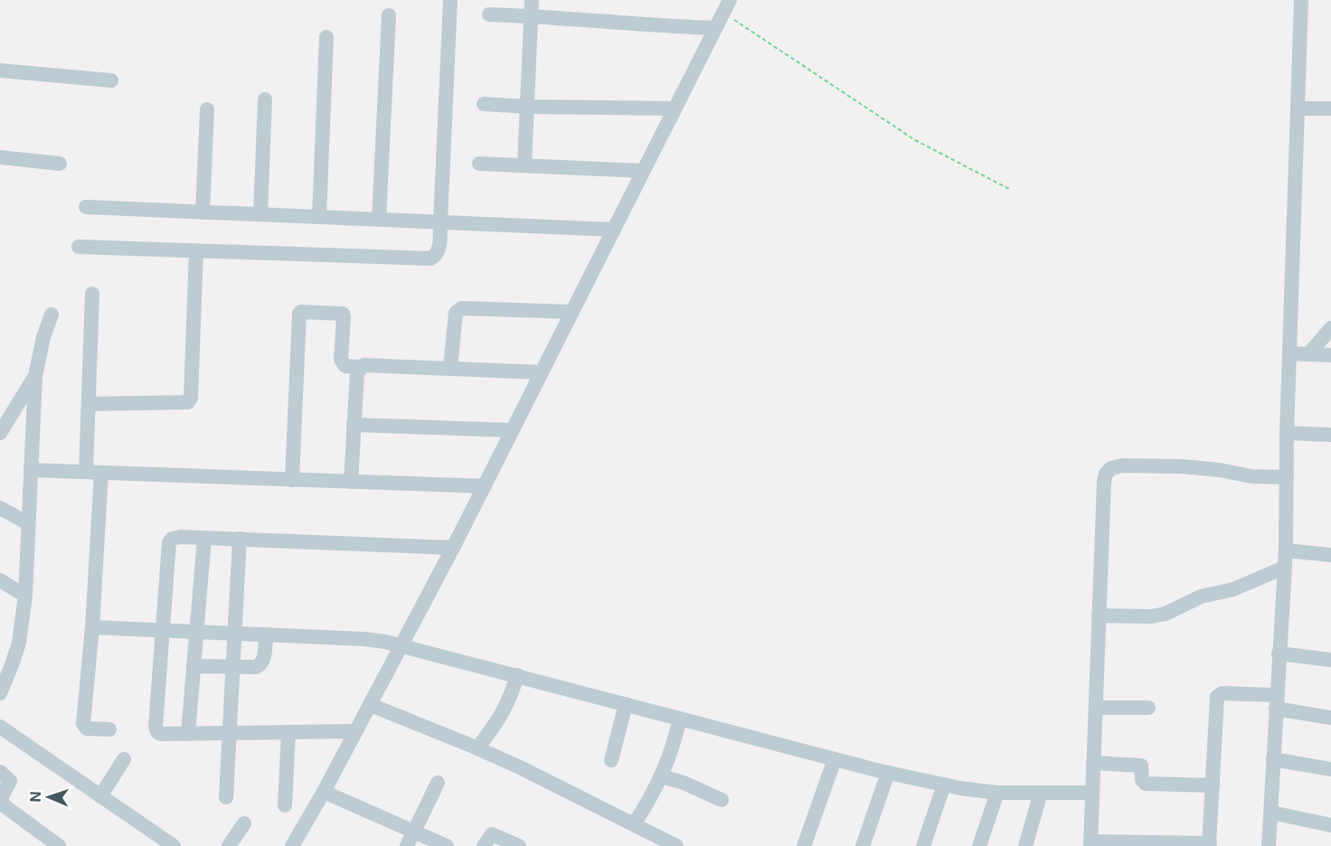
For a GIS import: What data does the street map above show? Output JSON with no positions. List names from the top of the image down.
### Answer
{
  "north": "left"
}
